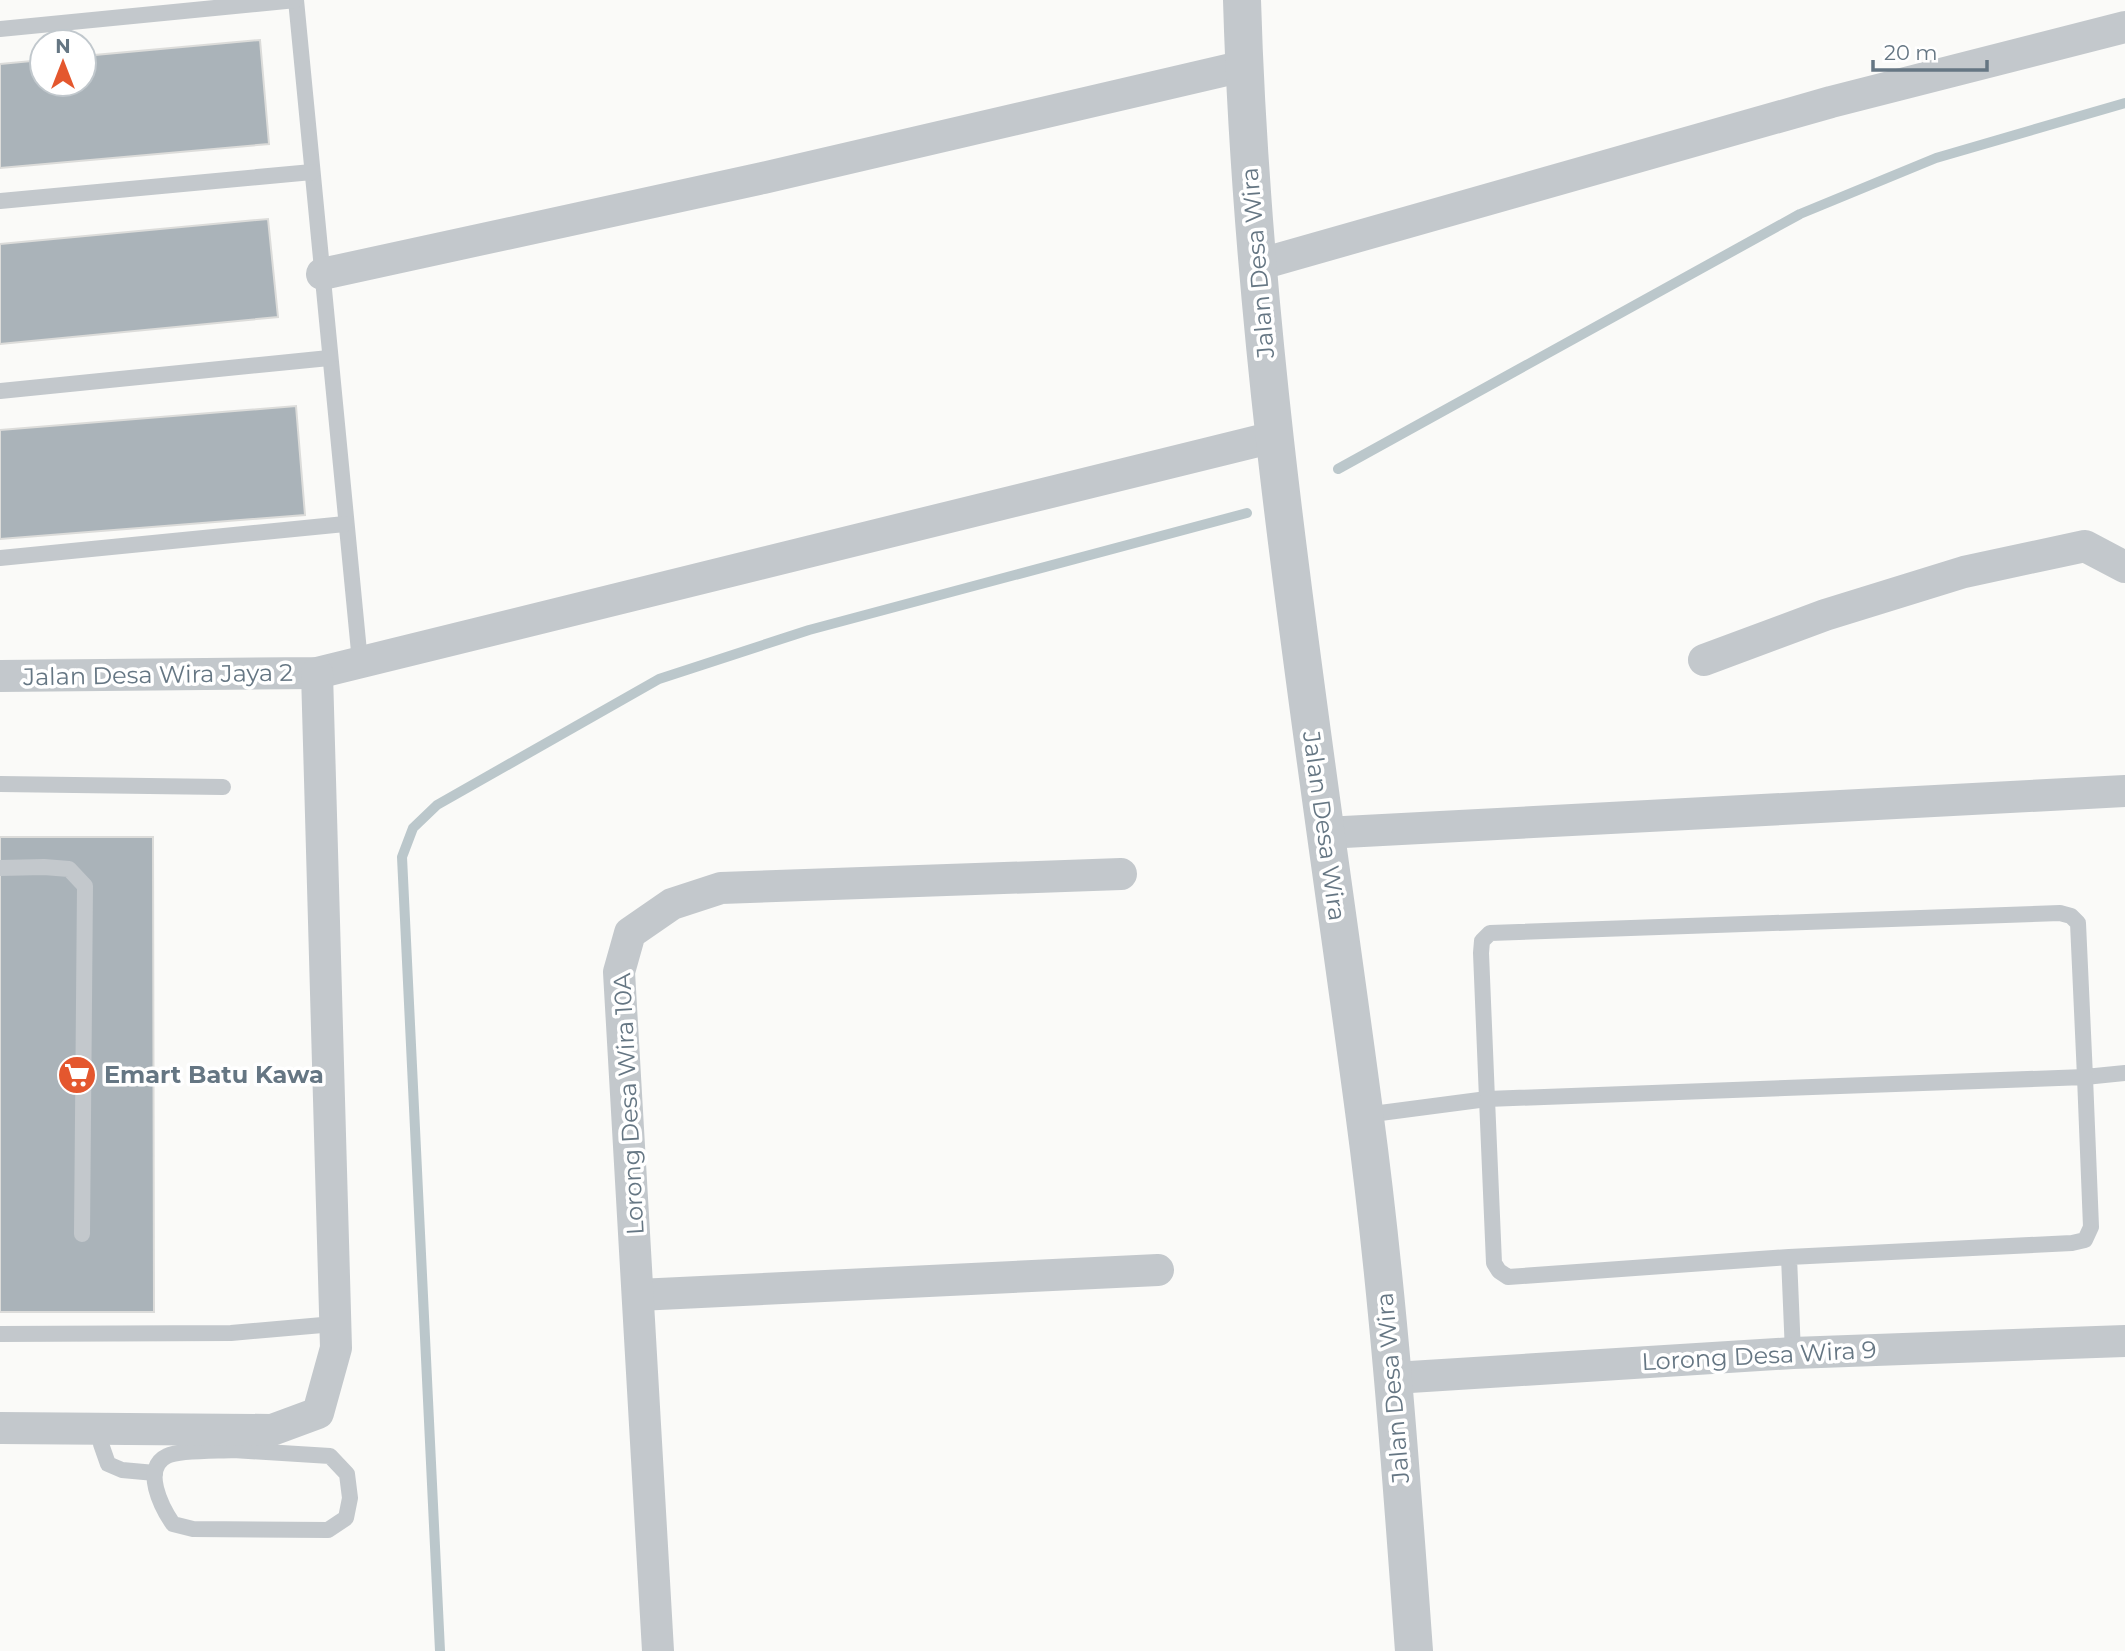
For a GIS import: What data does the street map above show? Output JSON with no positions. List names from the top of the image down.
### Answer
{
  "streets": {
    "street": [
      "Jalan Desa Wira",
      "Jalan Desa Wira Jaya 2",
      "Lorong Desa Wira 10A",
      "Lorong Desa Wira 9"
    ]
  },
  "crossings": [
    ["Jalan Desa Wira", "Jalan Desa Wira Jaya 2"],
    ["Jalan Desa Wira", "Lorong Desa Wira 9"]
  ],
  "places": {
    "supermarket": ["Emart Batu Kawa"]
  },
  "scale_bar": "20 m",
  "north": "top"
}
